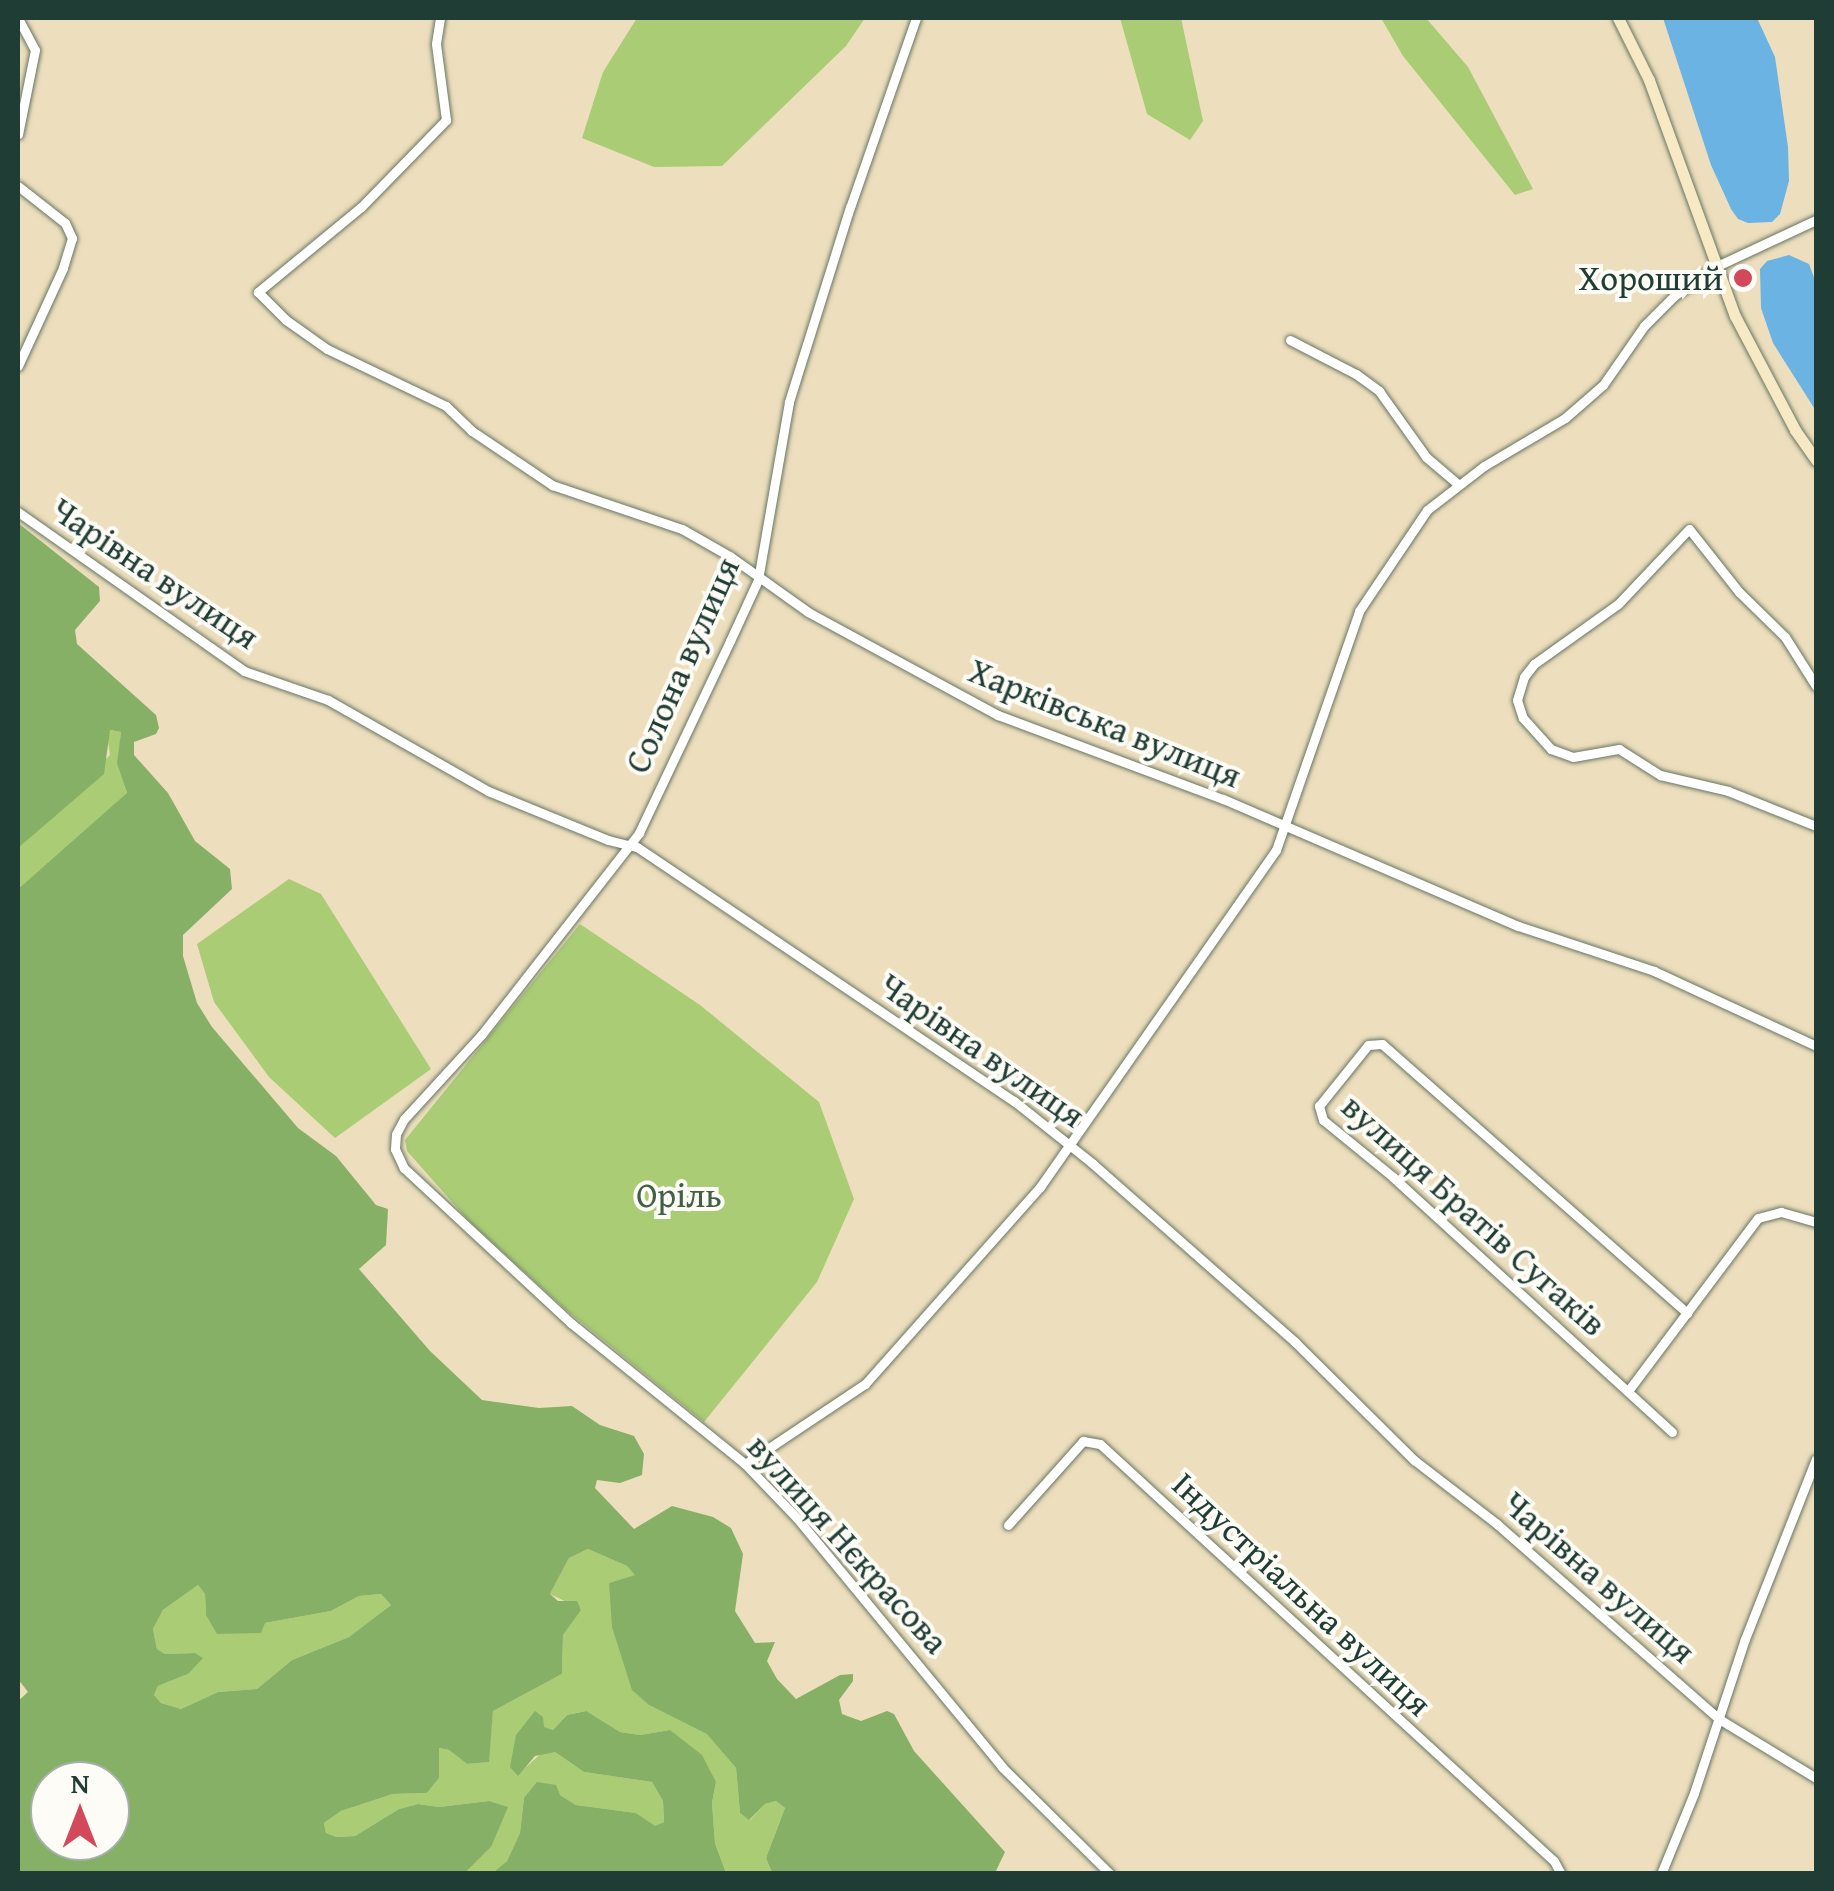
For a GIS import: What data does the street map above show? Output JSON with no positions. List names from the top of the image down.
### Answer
{
  "streets": {
    "street": [
      "Чарівна вулиця",
      "Солона вулиця",
      "Харківська вулиця",
      "вулиця Братів Сугаків",
      "вулиця Нєкрасова",
      "Індустріальна вулиця"
    ]
  },
  "crossings": [
    ["Чарівна вулиця", "Солона вулиця"],
    ["Солона вулиця", "Харківська вулиця"],
    ["Солона вулиця", "вулиця Нєкрасова"]
  ],
  "parks": ["Оріль"],
  "places": ["Хороший"],
  "north": "top"
}
